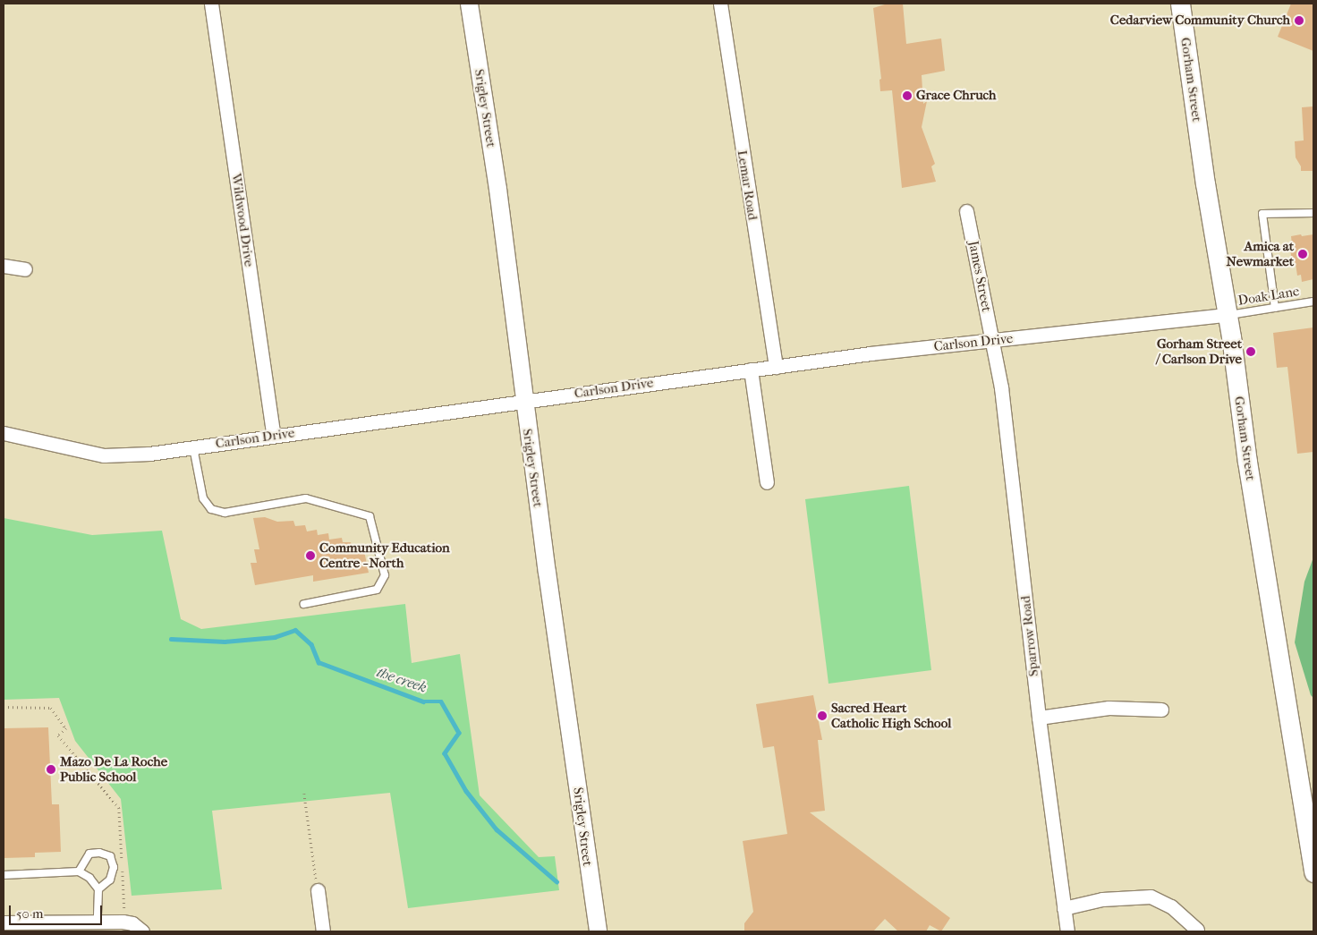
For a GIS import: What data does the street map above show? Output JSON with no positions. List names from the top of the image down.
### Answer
{
  "streets": {
    "main road": ["Gorham Street"],
    "street": [
      "Srigley Street",
      "Lemar Road",
      "Wildwood Drive",
      "James Street",
      "Carlson Drive",
      "Sparrow Road"
    ],
    "lane": ["Doak Lane"]
  },
  "crossings": [
    ["Gorham Street", "Doak Lane"],
    ["Gorham Street", "Carlson Drive"],
    ["Srigley Street", "Carlson Drive"],
    ["Lemar Road", "Carlson Drive"],
    ["Wildwood Drive", "Carlson Drive"],
    ["James Street", "Carlson Drive"],
    ["James Street", "Sparrow Road"],
    ["Doak Lane", "Carlson Drive"],
    ["Carlson Drive", "Sparrow Road"]
  ],
  "water": ["the creek"],
  "places": [
    "Cedarview Community Church",
    "Grace Chruch",
    "Amica at Newmarket",
    "Gorham Street / Carlson Drive",
    "Community Education Centre - North",
    "Sacred Heart Catholic High School",
    "Mazo De La Roche Public School"
  ],
  "scale_bar": "50 m"
}
